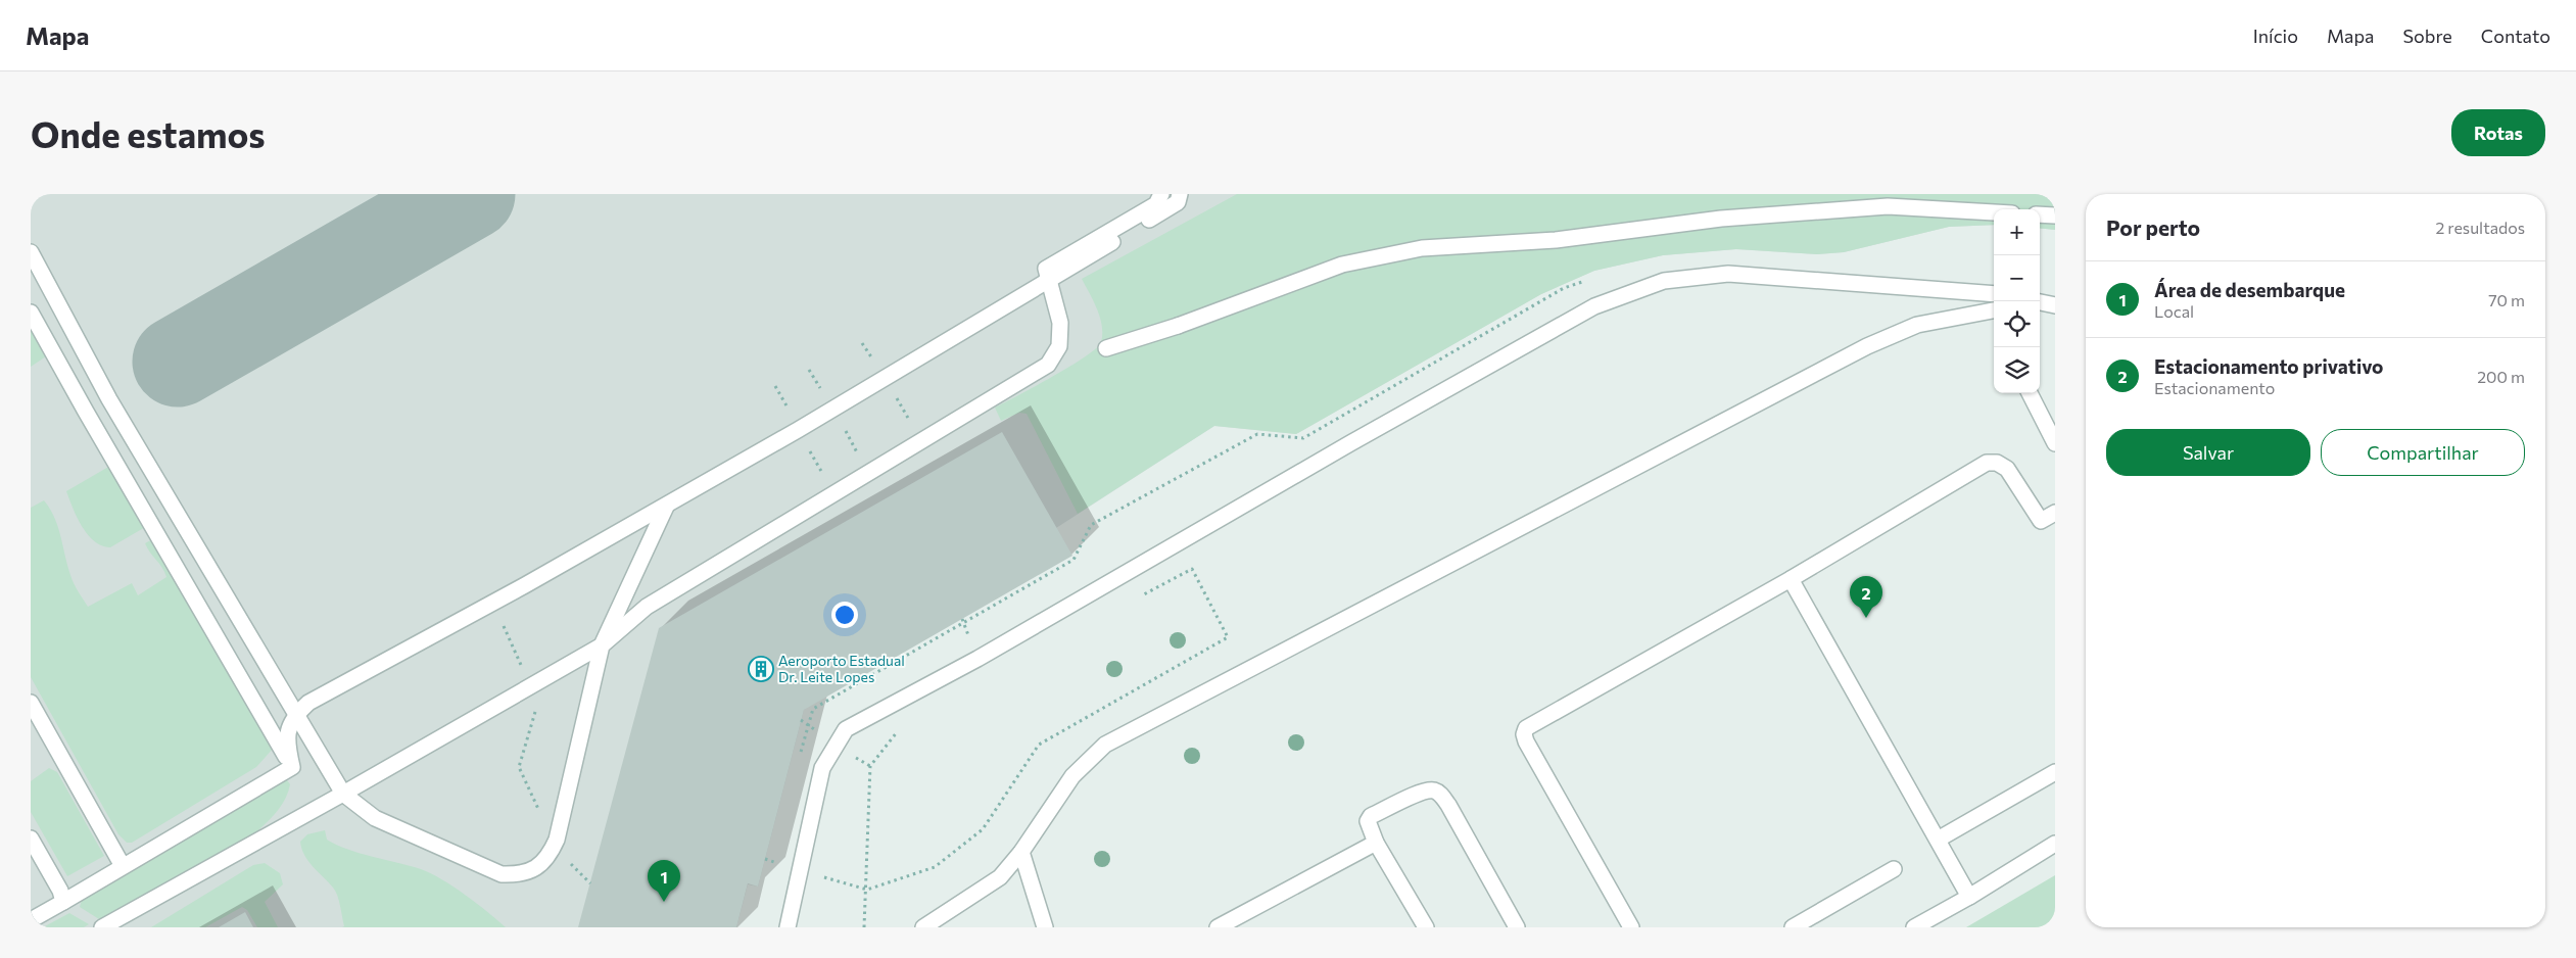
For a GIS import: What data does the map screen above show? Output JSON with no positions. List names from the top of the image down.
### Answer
{
  "places": {
    "building": ["Aeroporto Estadual Dr. Leite Lopes"]
  },
  "page": {
    "header": "Mapa",
    "nav": [
      "Início",
      "Mapa",
      "Sobre",
      "Contato"
    ],
    "buttons": [
      "Rotas",
      ["Salvar", "Compartilhar"]
    ],
    "title": "Onde estamos",
    "heading": ["Por perto", "2 resultados"],
    "map_buttons": ["+", "−"],
    "list": [
      {
        "mark": "1",
        "name": "Área de desembarque",
        "note": "Local",
        "value": "70 m"
      },
      {
        "mark": "2",
        "name": "Estacionamento privativo",
        "note": "Estacionamento",
        "value": "200 m"
      }
    ],
    "pins": ["2", "1"]
  }
}
